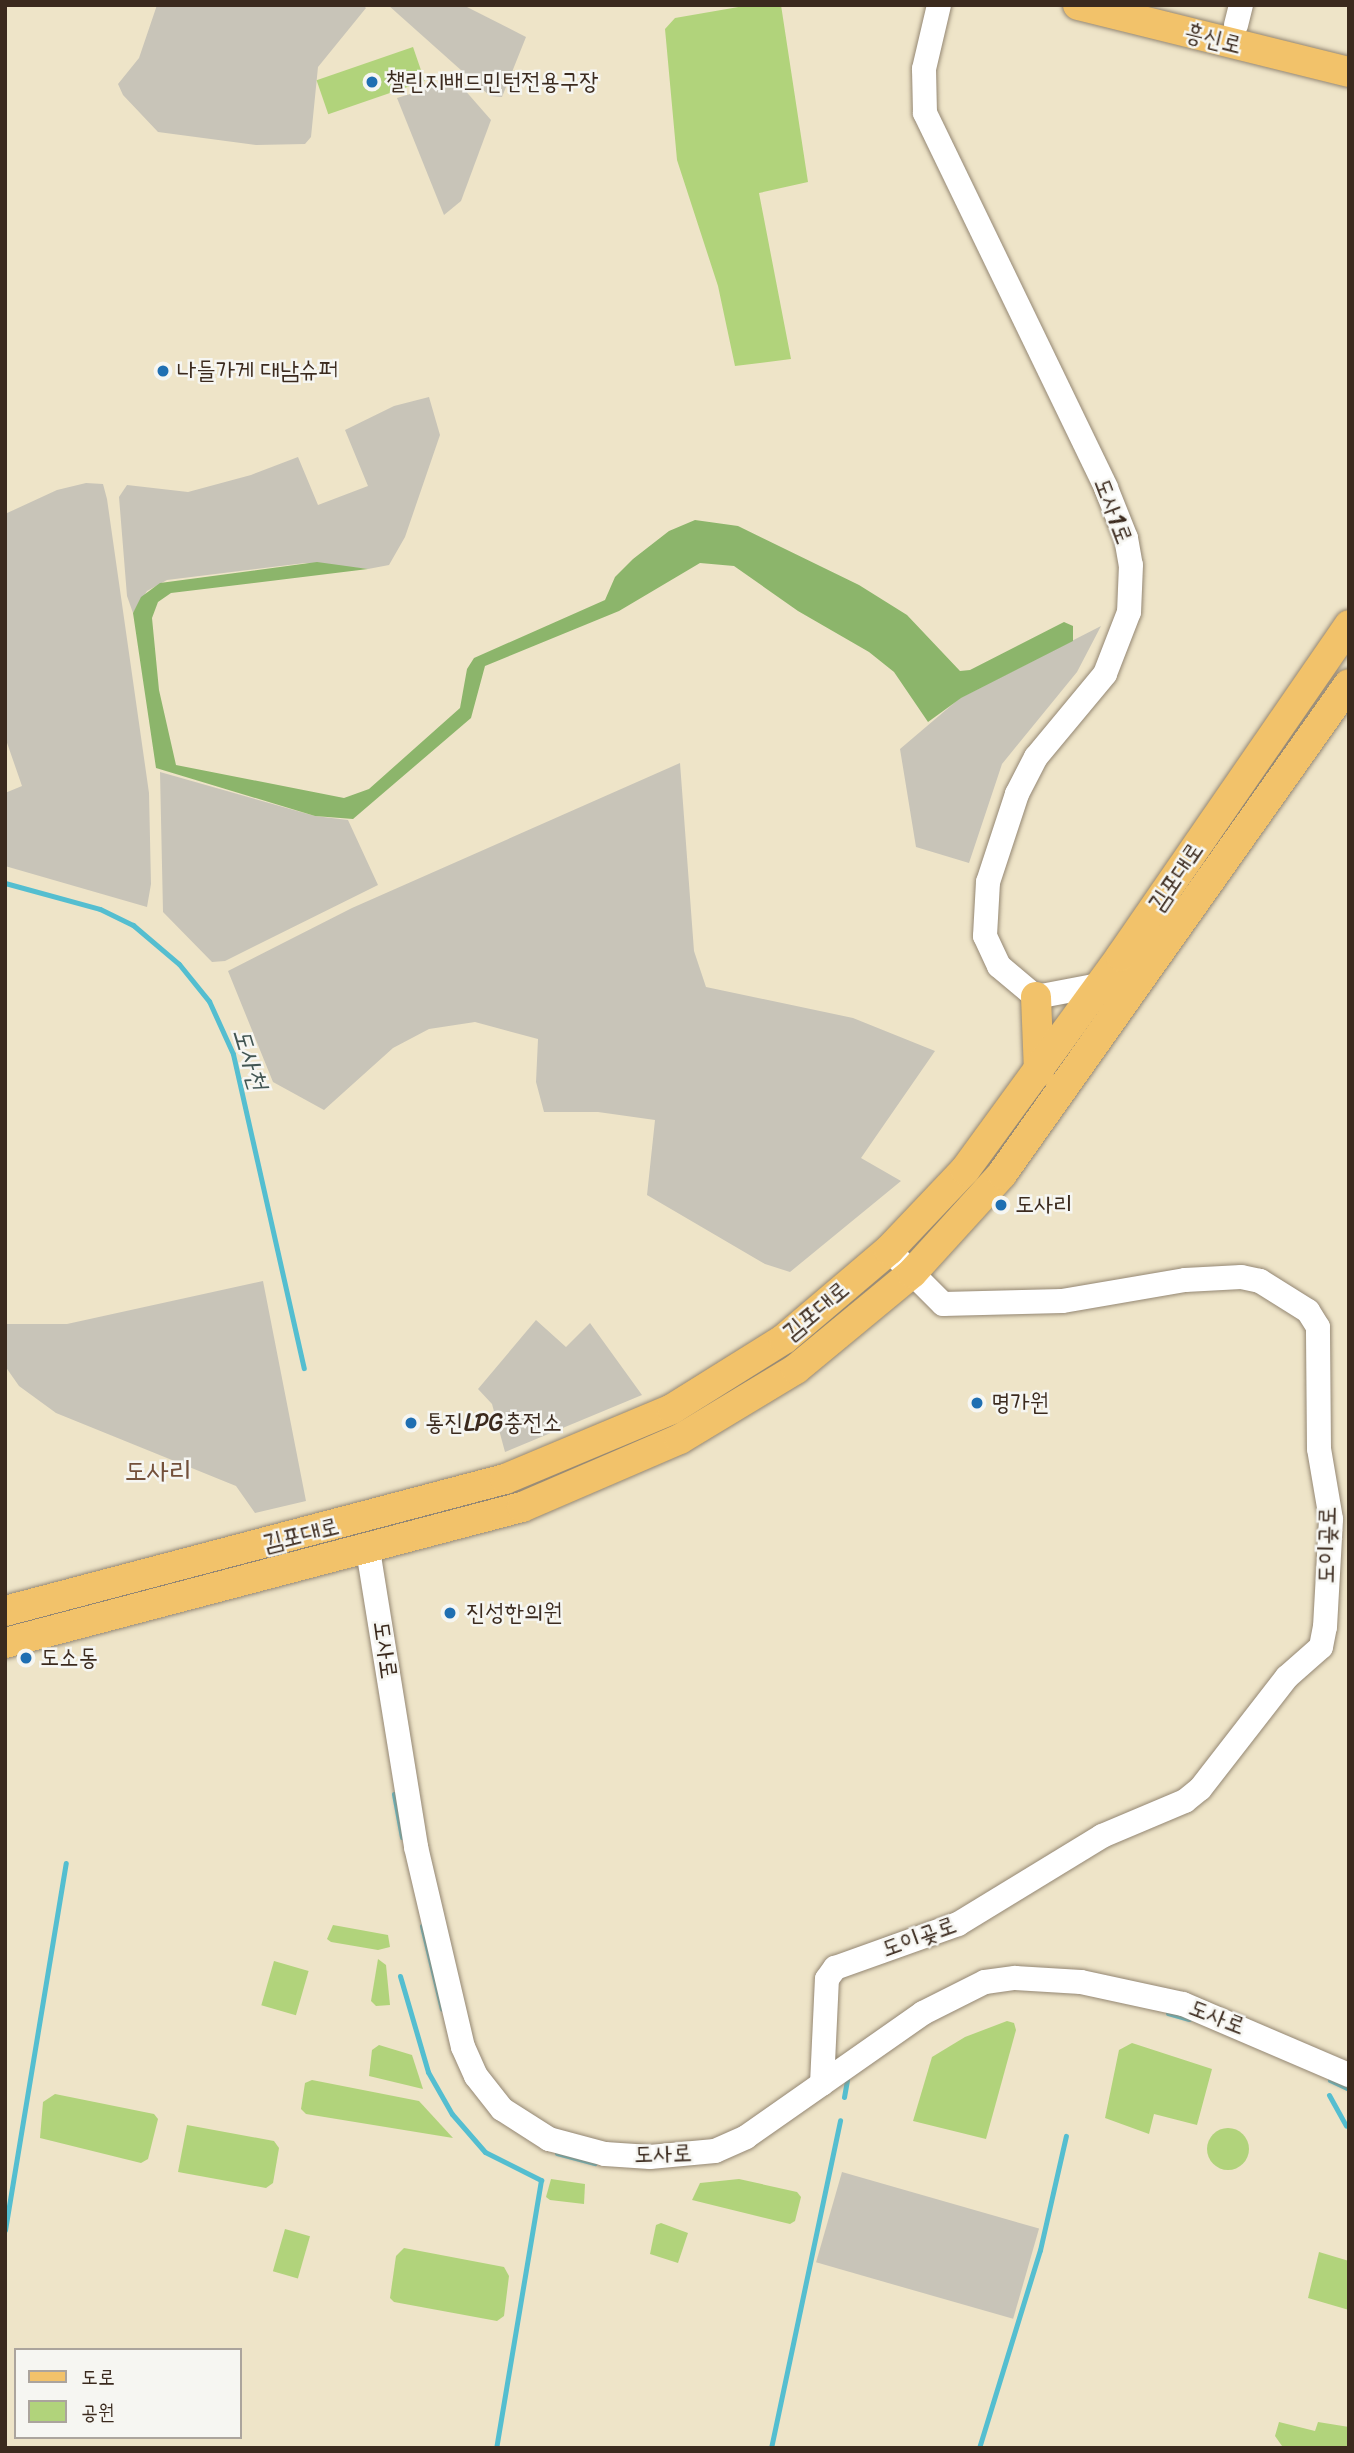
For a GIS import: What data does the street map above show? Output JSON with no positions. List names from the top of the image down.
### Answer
{
  "streets": {
    "main road": ["흥신로", "김포대로"],
    "street": ["도사1로", "도이곶로", "도사로"]
  },
  "crossings": [
    ["김포대로", "도이곶로"],
    ["김포대로", "도사로"],
    ["도이곶로", "도사로"]
  ],
  "districts": ["도사리"],
  "water": ["도사천"],
  "places": [
    "챌린지배드민턴전용구장",
    "나들가게 대남슈퍼",
    "도사리",
    "명가원",
    "통진LPG충전소",
    "진성한의원",
    "도소동"
  ],
  "legend": ["도로", "공원"]
}
